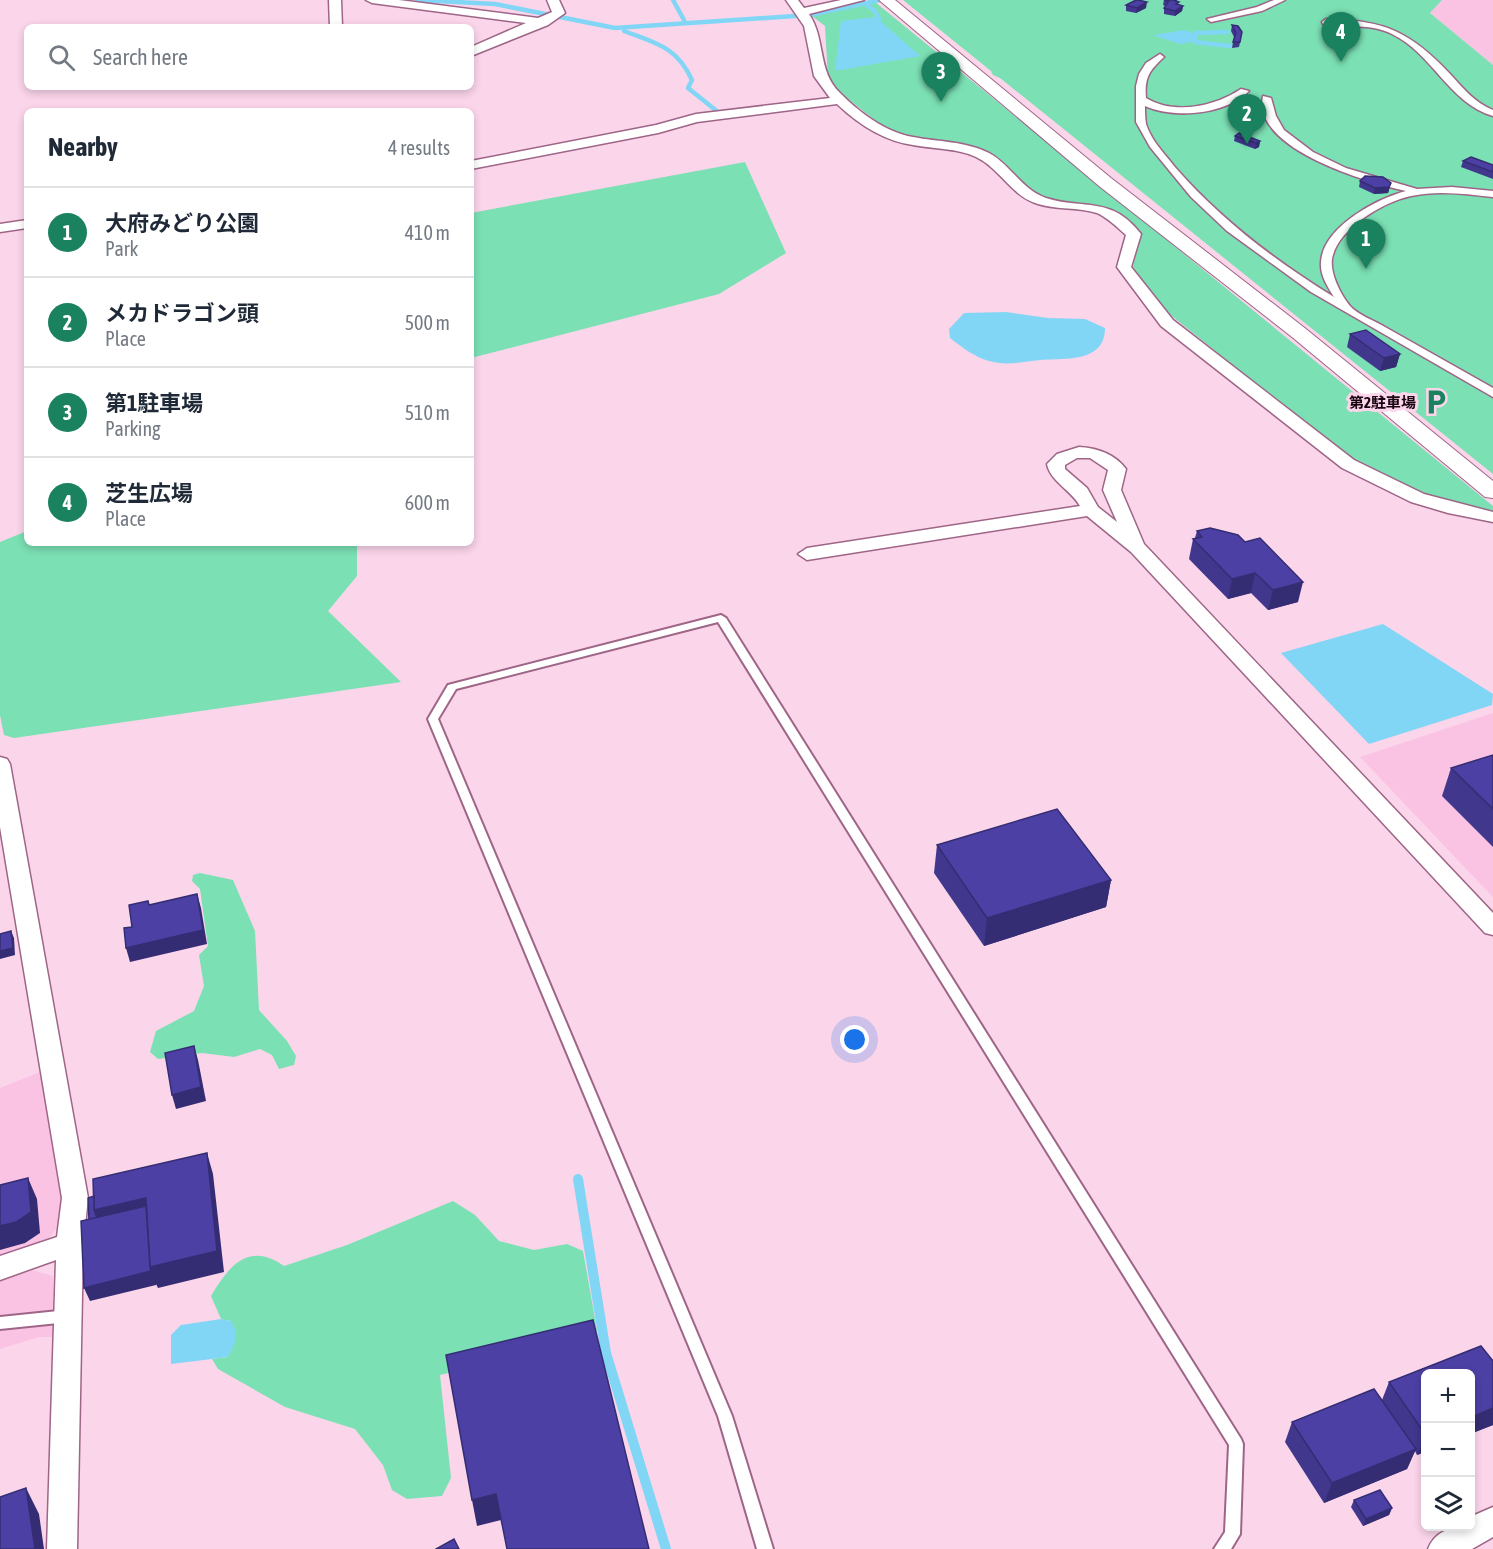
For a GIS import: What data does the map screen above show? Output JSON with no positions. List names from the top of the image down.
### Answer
{
  "places": {
    "parking": ["第2駐車場"]
  },
  "page": {
    "pins": [
      "4",
      "3",
      "2",
      "1"
    ],
    "search": "Search here",
    "heading": ["Nearby", "4 results"],
    "list": [
      {
        "mark": "1",
        "name": "大府みどり公園",
        "note": "Park",
        "value": "410 m"
      },
      {
        "mark": "2",
        "name": "メカドラゴン頭",
        "note": "Place",
        "value": "500 m"
      },
      {
        "mark": "3",
        "name": "第1駐車場",
        "note": "Parking",
        "value": "510 m"
      },
      {
        "mark": "4",
        "name": "芝生広場",
        "note": "Place",
        "value": "600 m"
      }
    ],
    "map_buttons": ["+", "−"]
  }
}
